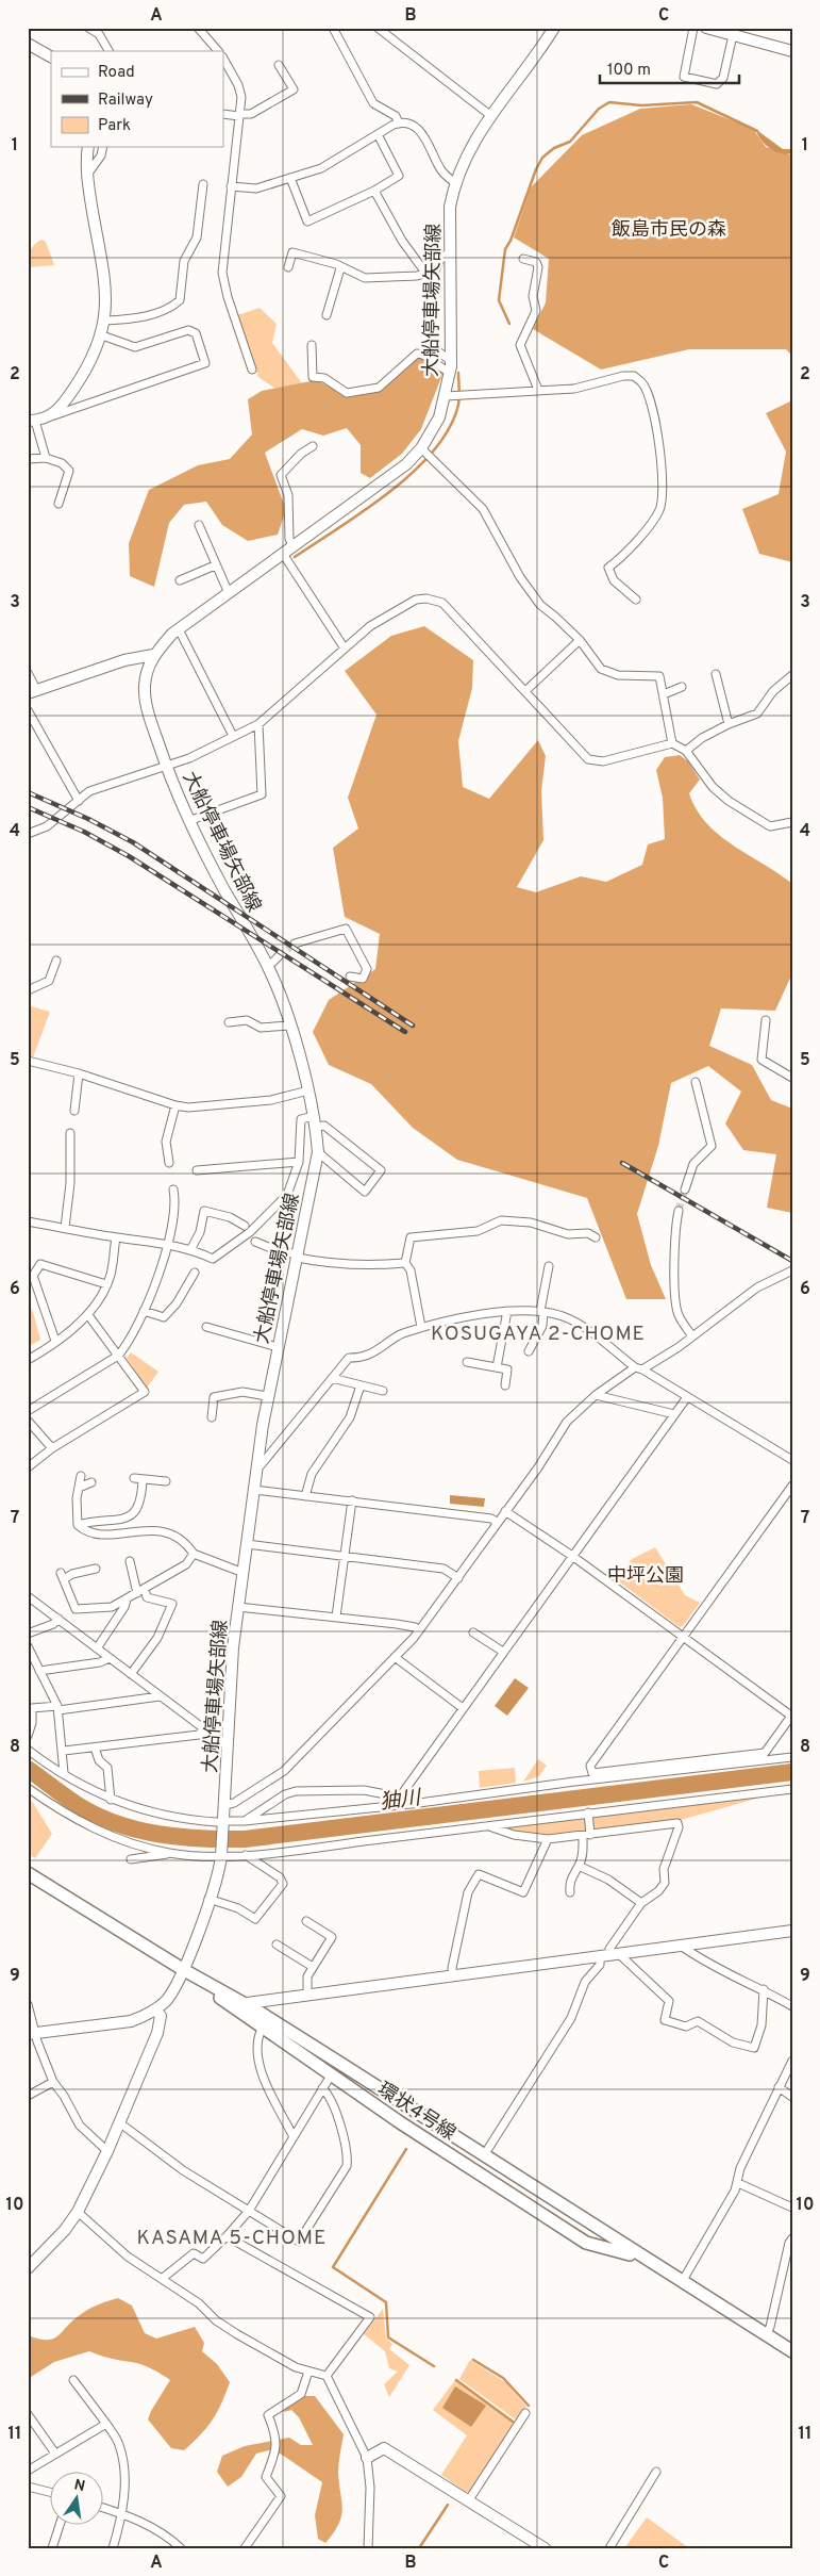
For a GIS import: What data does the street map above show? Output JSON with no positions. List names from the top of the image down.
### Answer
{
  "streets": {
    "main road": ["大船停車場矢部線", "環状4号線"]
  },
  "districts": ["KOSUGAYA 2-CHOME", "KASAMA 5-CHOME"],
  "water": ["㹨川"],
  "parks": ["飯島市民の森", "中坪公園"],
  "legend": ["Road", "Railway", "Park"],
  "scale_bar": "100 m",
  "north": "top",
  "grid": {
    "columns": ["A", "B", "C"],
    "rows": [
      "1",
      "2",
      "3",
      "4",
      "5",
      "6",
      "7",
      "8",
      "9",
      "10",
      "11"
    ]
  }
}
